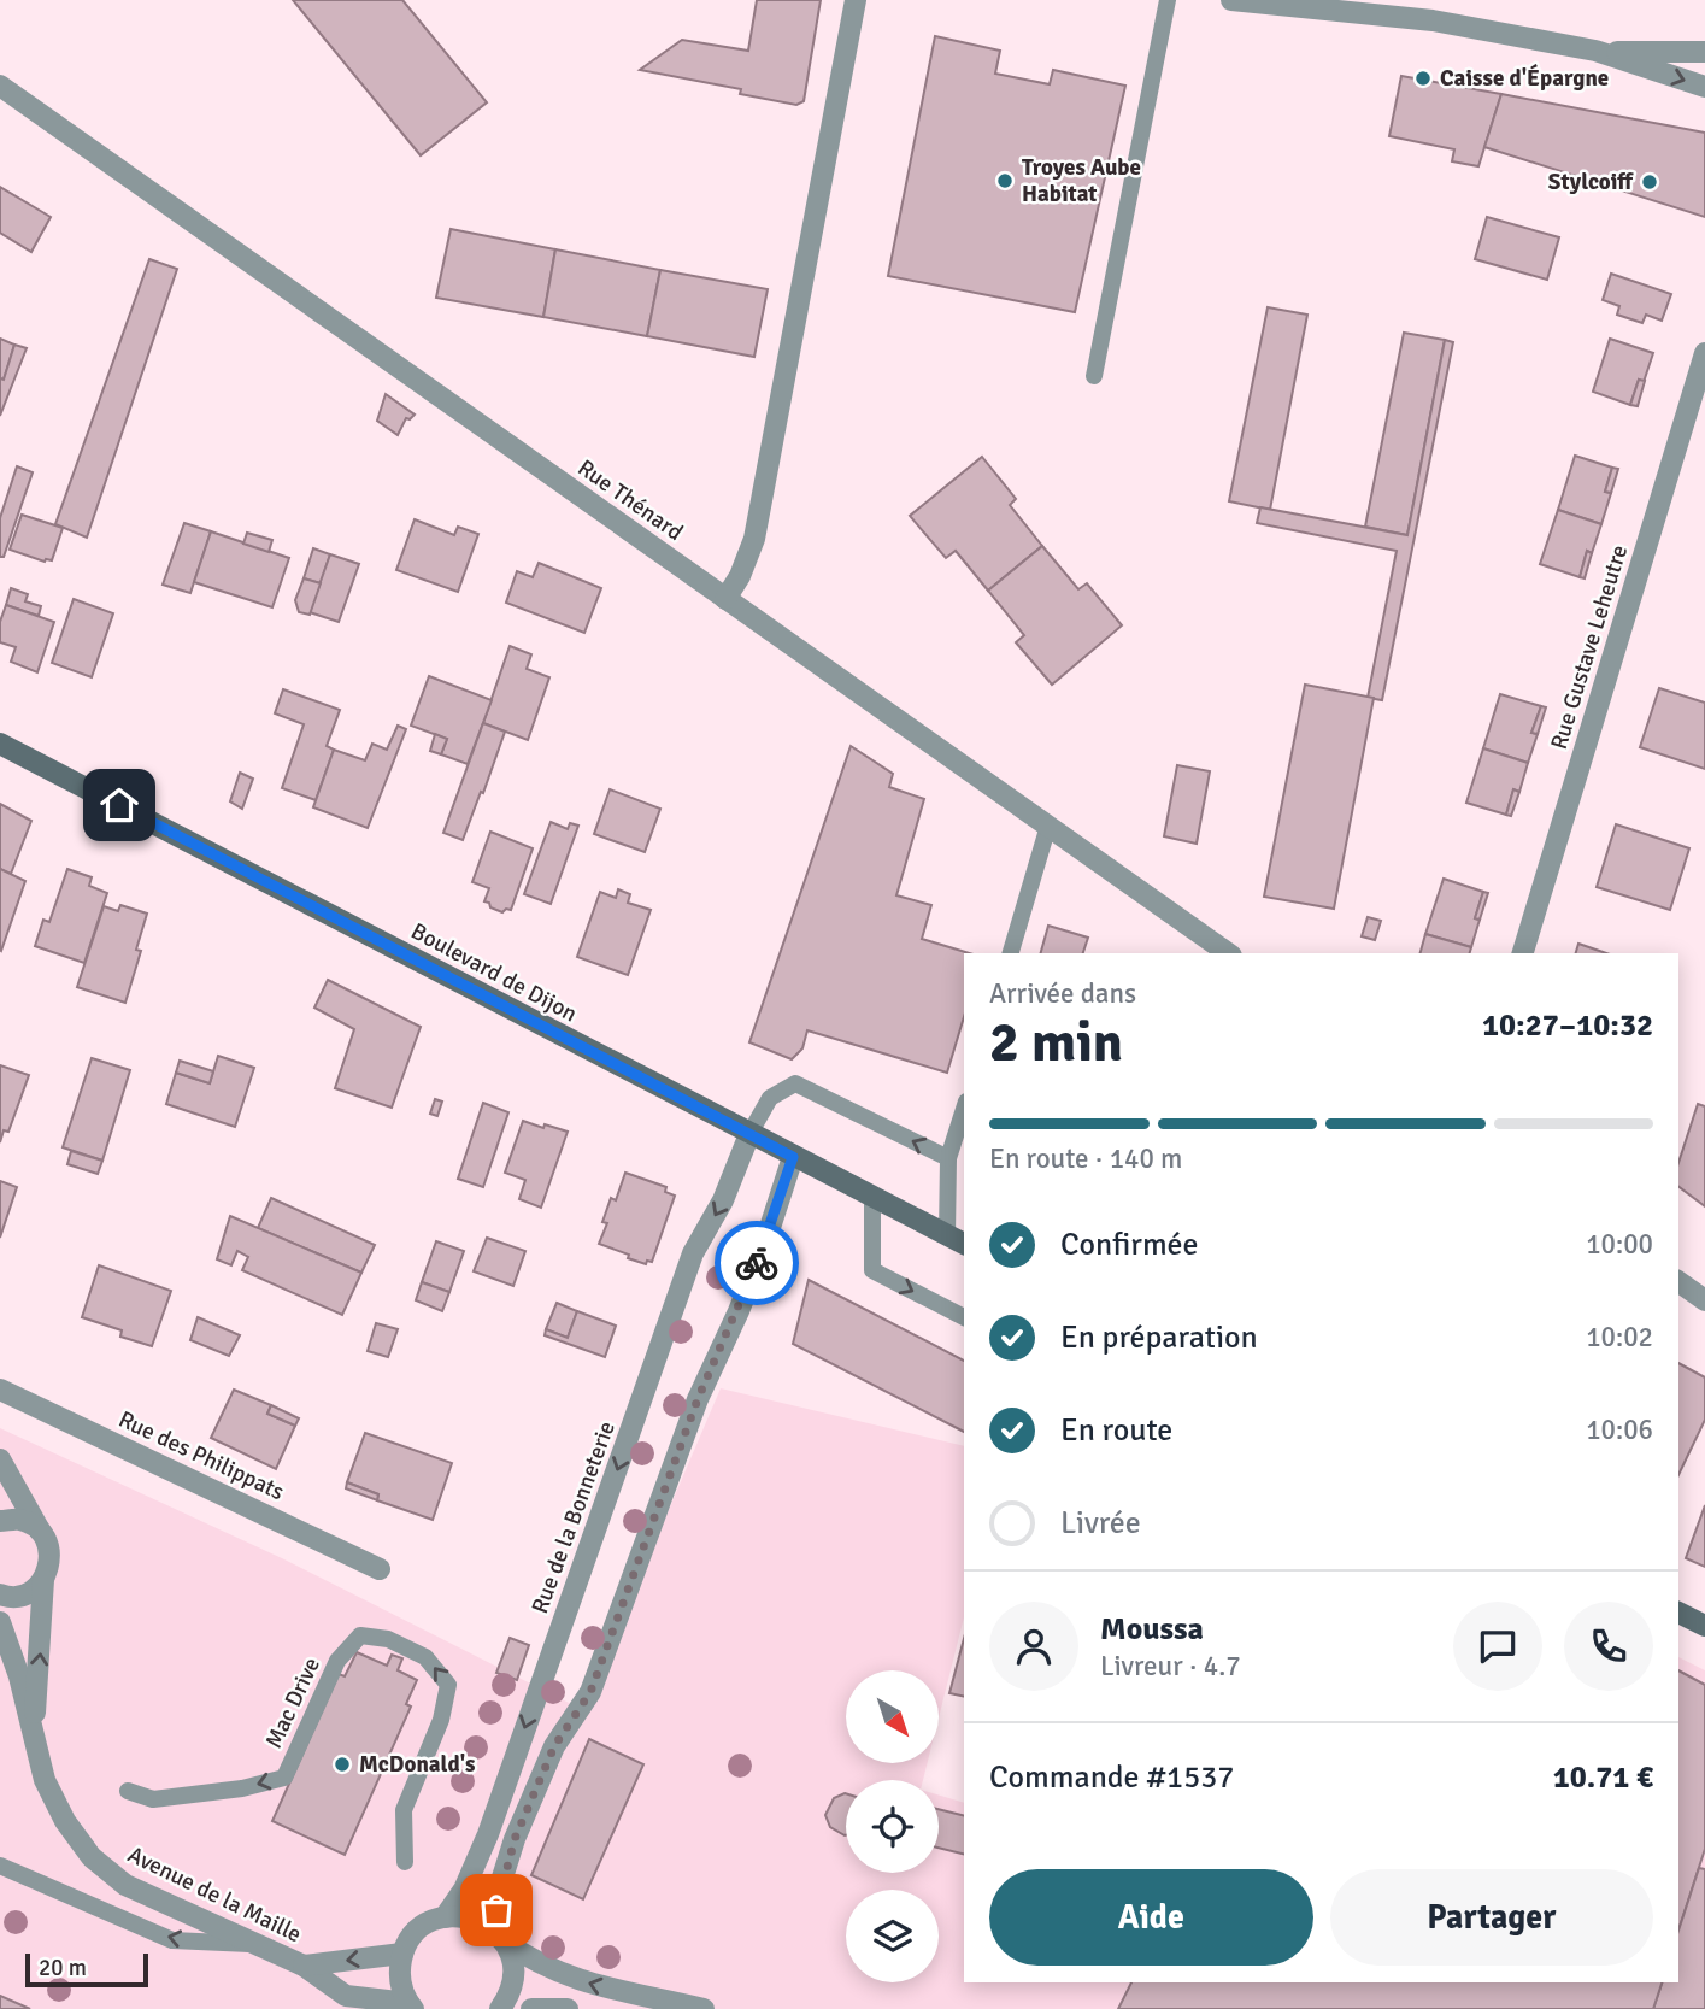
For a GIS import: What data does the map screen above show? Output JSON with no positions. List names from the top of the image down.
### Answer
{
  "streets": {
    "main road": ["Boulevard de Dijon"],
    "street": [
      "Rue Thénard",
      "Rue Gustave Leheutre",
      "Rue des Philippats",
      "Rue de la Bonneterie",
      "Avenue de la Maille"
    ],
    "lane": ["Mac Drive"]
  },
  "crossings": [
    ["Boulevard de Dijon", "Rue de la Bonneterie"]
  ],
  "places": [
    "Caisse d'Épargne",
    "Troyes Aube Habitat",
    "Stylcoiff",
    "McDonald's"
  ],
  "scale_bar": "20 m",
  "north": "bottom right",
  "page": {
    "heading": ["2 min", "Arrivée dans", "10:27–10:32"],
    "panel": [
      "Moussa",
      "Livreur · 4.7",
      "Commande #1537",
      "10.71 €"
    ],
    "bar": "En route · 140 m",
    "list": [
      ["Confirmée", "10:00"],
      ["En préparation", "10:02"],
      ["En route", "10:06"],
      "Livrée"
    ],
    "buttons": ["Aide", "Partager"],
    "scale": "20 m"
  }
}
